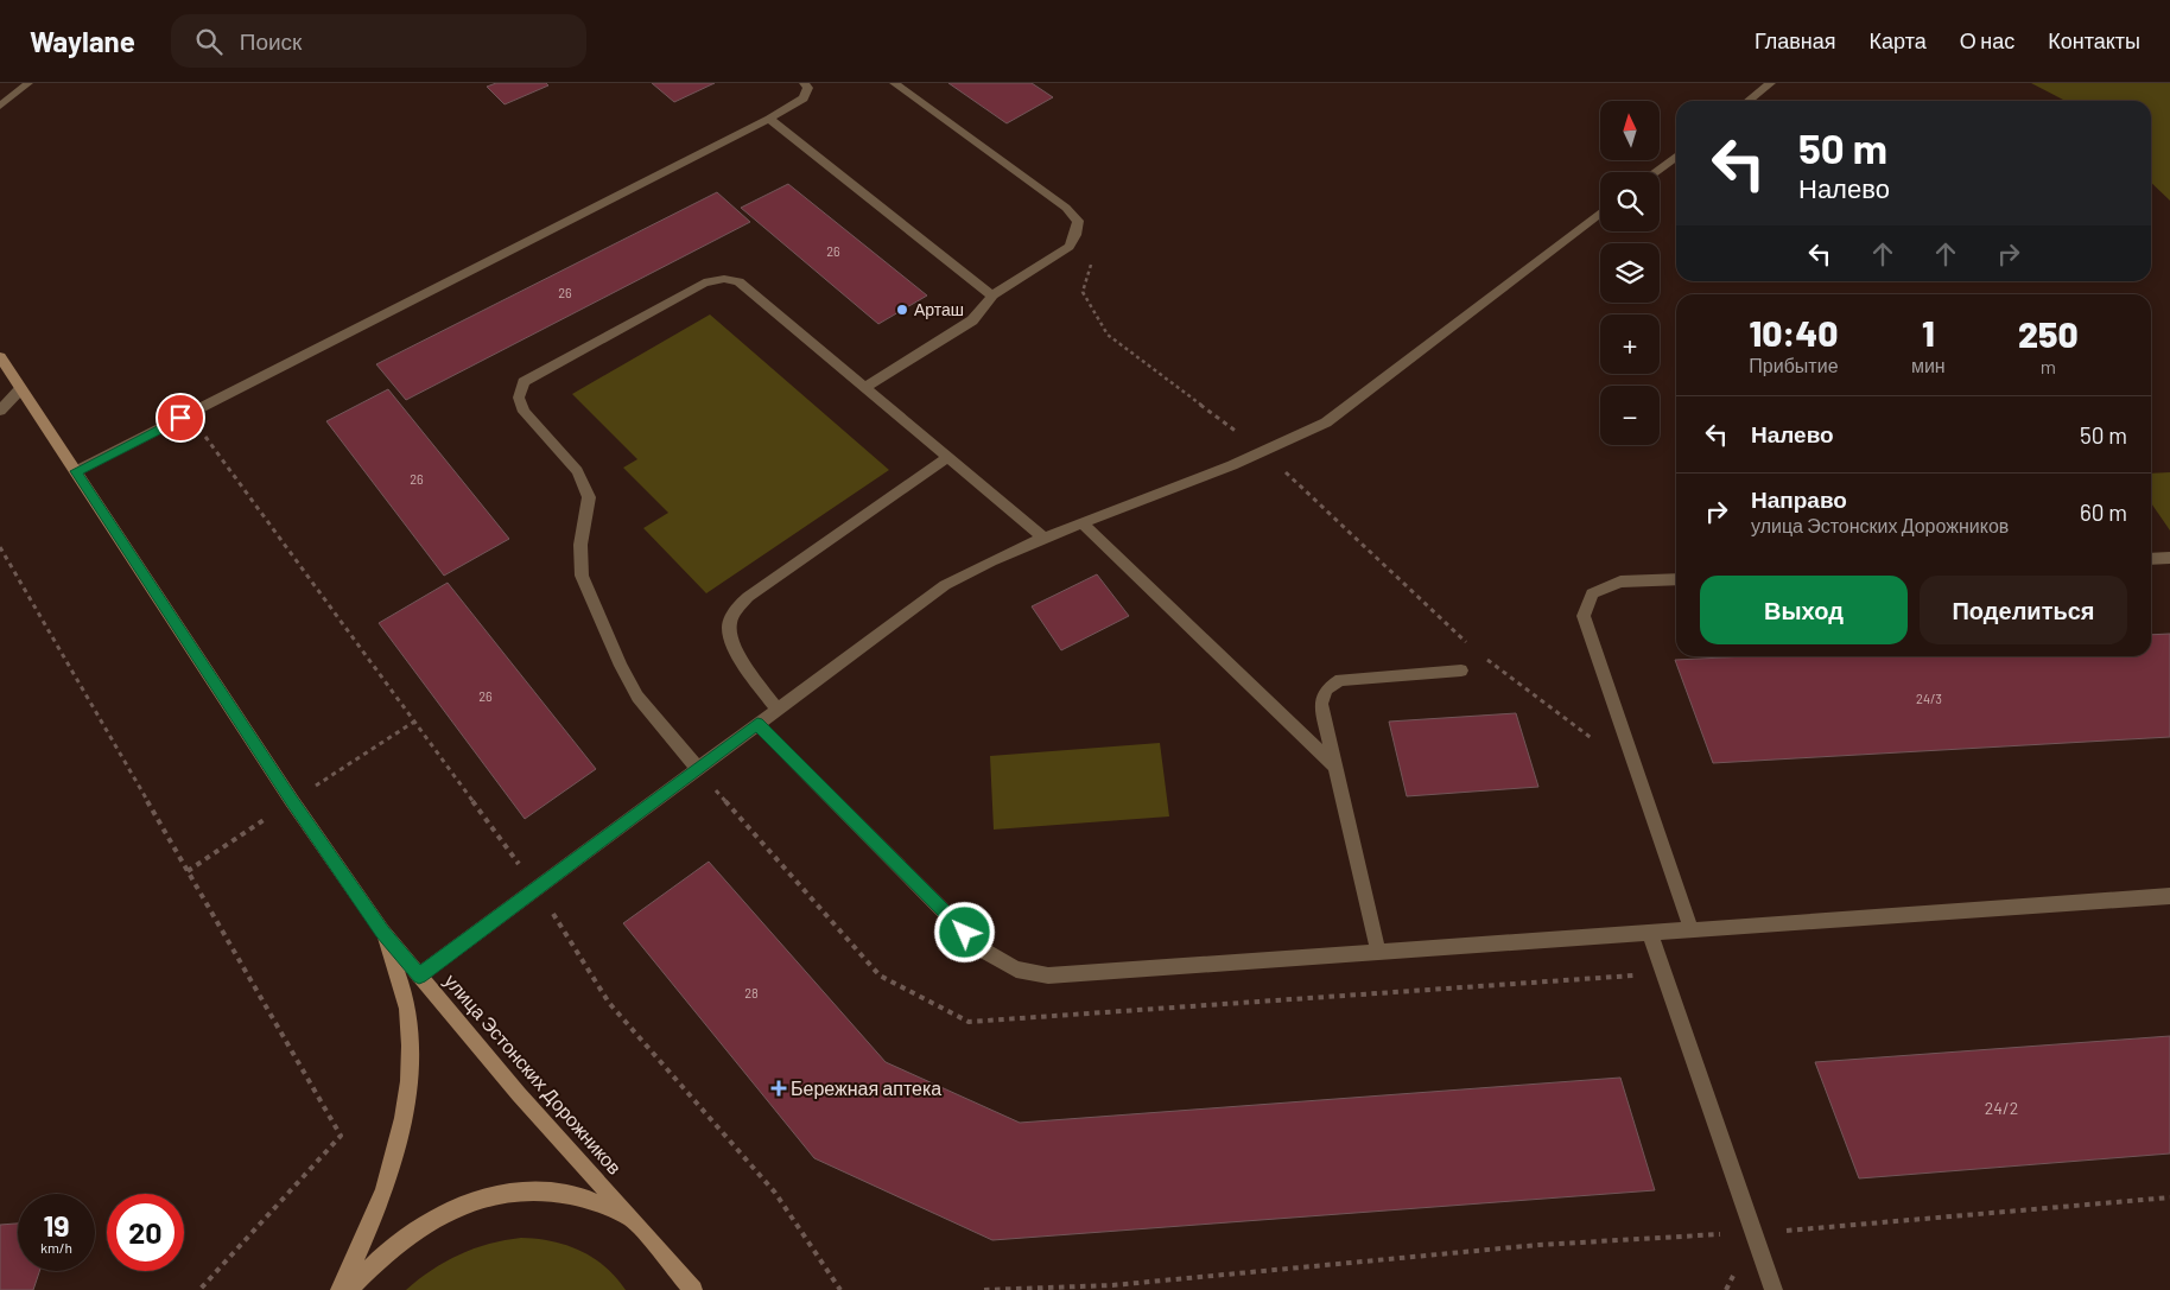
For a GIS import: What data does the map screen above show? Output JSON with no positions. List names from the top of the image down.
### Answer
{
  "streets": {
    "main road": ["улица Эстонских Дорожников"]
  },
  "places": {
    "other": ["Арташ"],
    "health": ["Бережная аптека"]
  },
  "house_numbers": [
    "26",
    "26",
    "26",
    "26",
    "24/3",
    "28",
    "24/2"
  ],
  "north": "top",
  "page": {
    "header": "Waylane",
    "search": "Поиск",
    "nav": [
      "Главная",
      "Карта",
      "О нас",
      "Контакты"
    ],
    "map_buttons": ["+", "−"],
    "turn": ["50 m", "Налево"],
    "eta": [
      "10:40",
      "Прибытие",
      "1",
      "мин",
      "250",
      "m"
    ],
    "list": [
      {
        "name": "Налево",
        "value": "50 m"
      },
      {
        "name": "Направо",
        "note": "улица Эстонских Дорожников",
        "value": "60 m"
      }
    ],
    "buttons": ["Выход", "Поделиться"],
    "speed": "19 km/h",
    "limit": "20"
  }
}
